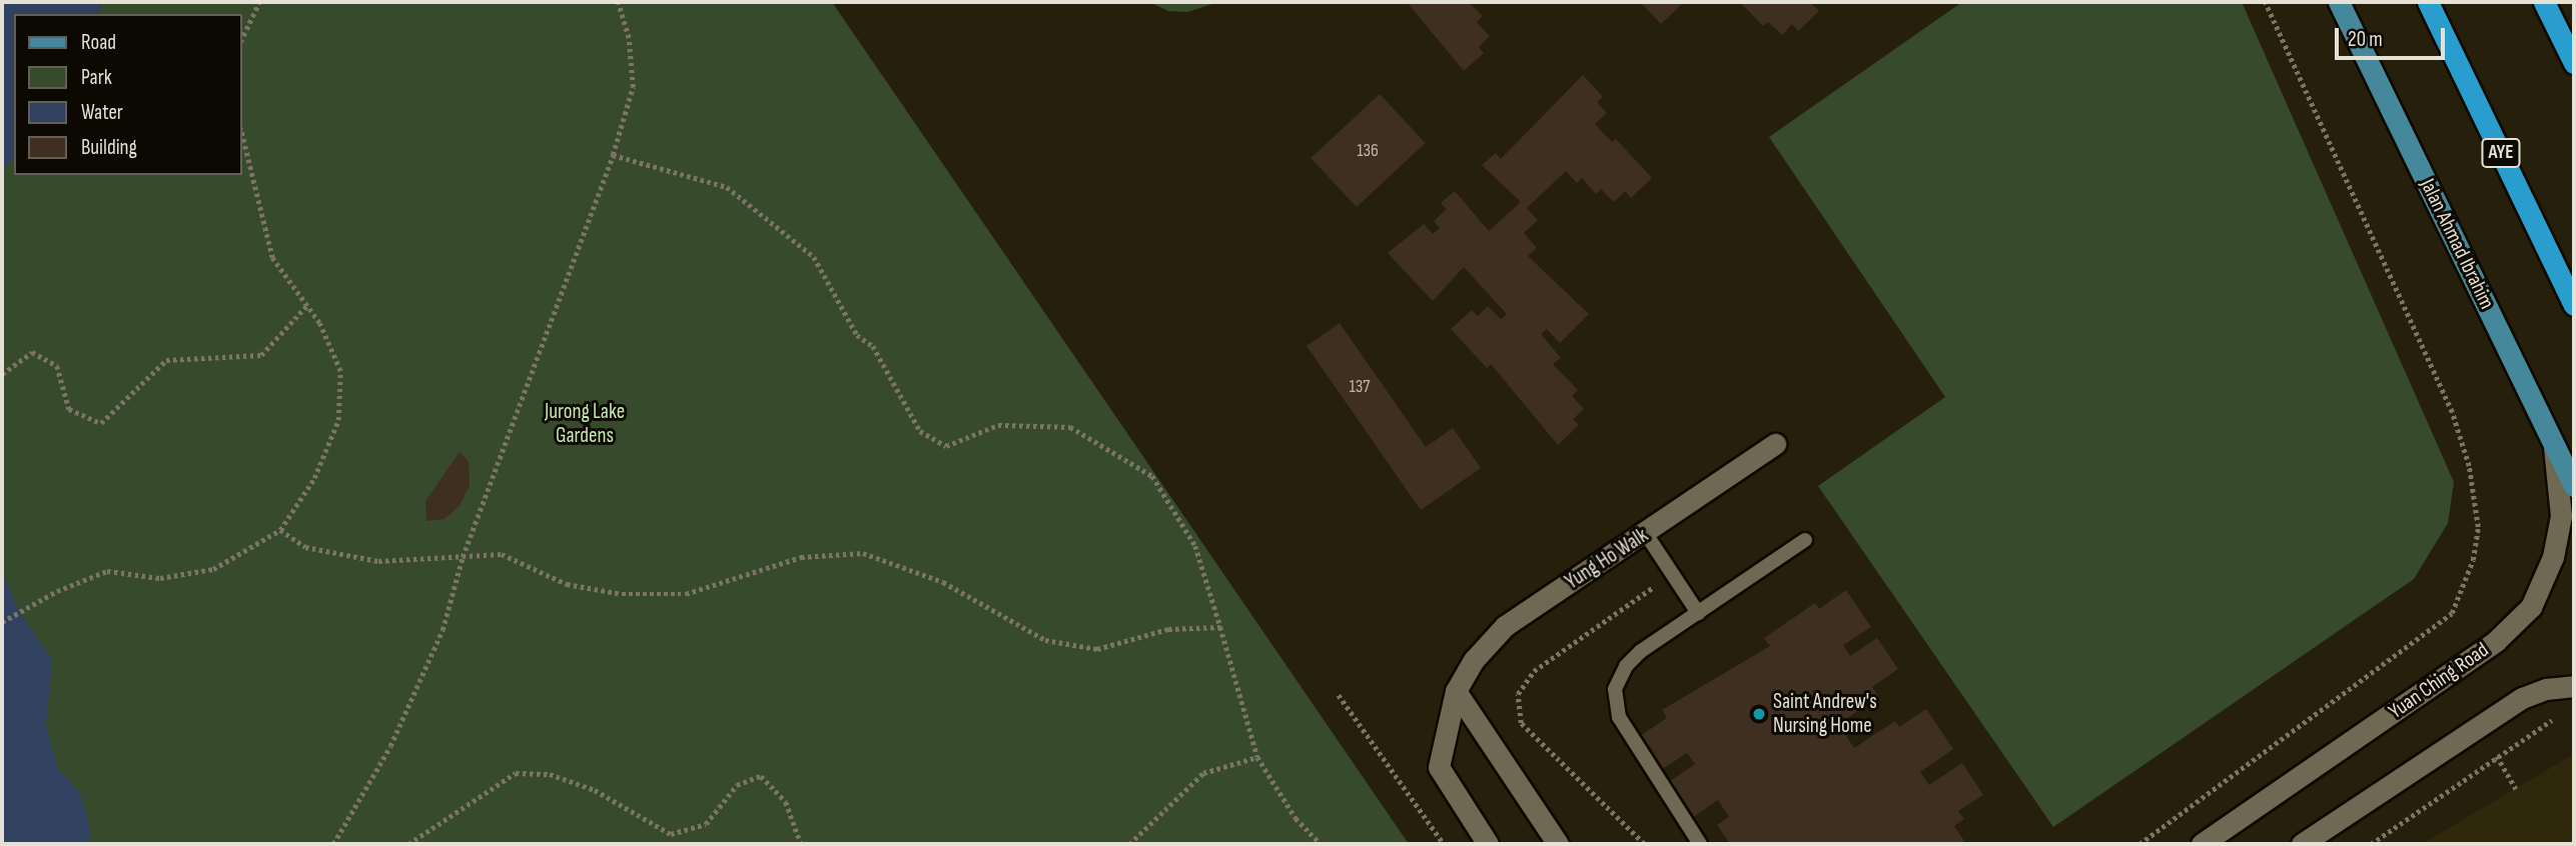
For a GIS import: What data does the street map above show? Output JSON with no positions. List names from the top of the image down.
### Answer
{
  "streets": {
    "highway": ["AYE"],
    "main road": ["Jalan Ahmad Ibrahim"],
    "street": ["Yung Ho Walk", "Yuan Ching Road"]
  },
  "crossings": [
    ["Jalan Ahmad Ibrahim", "Yuan Ching Road"]
  ],
  "parks": ["Jurong Lake Gardens"],
  "places": ["Saint Andrew's Nursing Home"],
  "house_numbers": ["136", "137"],
  "legend": [
    "Road",
    "Park",
    "Water",
    "Building"
  ],
  "scale_bar": "20 m"
}
